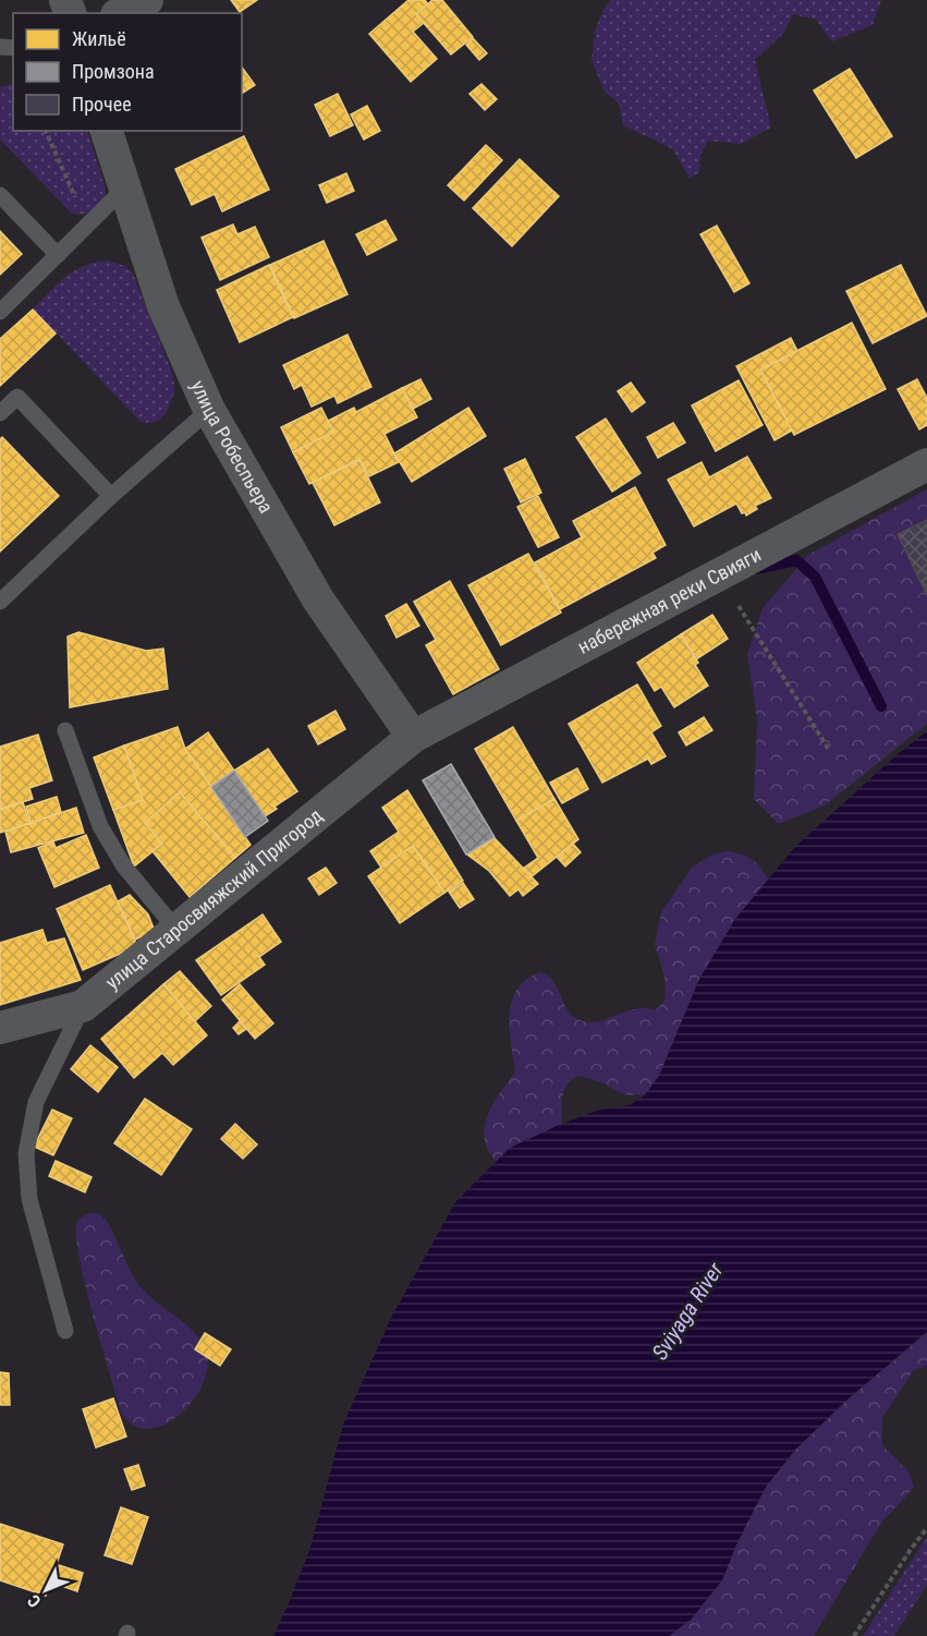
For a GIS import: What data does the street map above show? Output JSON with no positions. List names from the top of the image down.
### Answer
{
  "streets": {
    "street": ["улица Робеспьера", "набережная реки Свияги", "улица Старосвияжский Пригород"]
  },
  "crossings": [
    ["улица Робеспьера", "набережная реки Свияги"],
    ["улица Робеспьера", "улица Старосвияжский Пригород"],
    ["набережная реки Свияги", "улица Старосвияжский Пригород"]
  ],
  "water": ["Sviyaga River"],
  "legend": ["Жильё", "Промзона", "Прочее"],
  "north": "bottom left"
}
